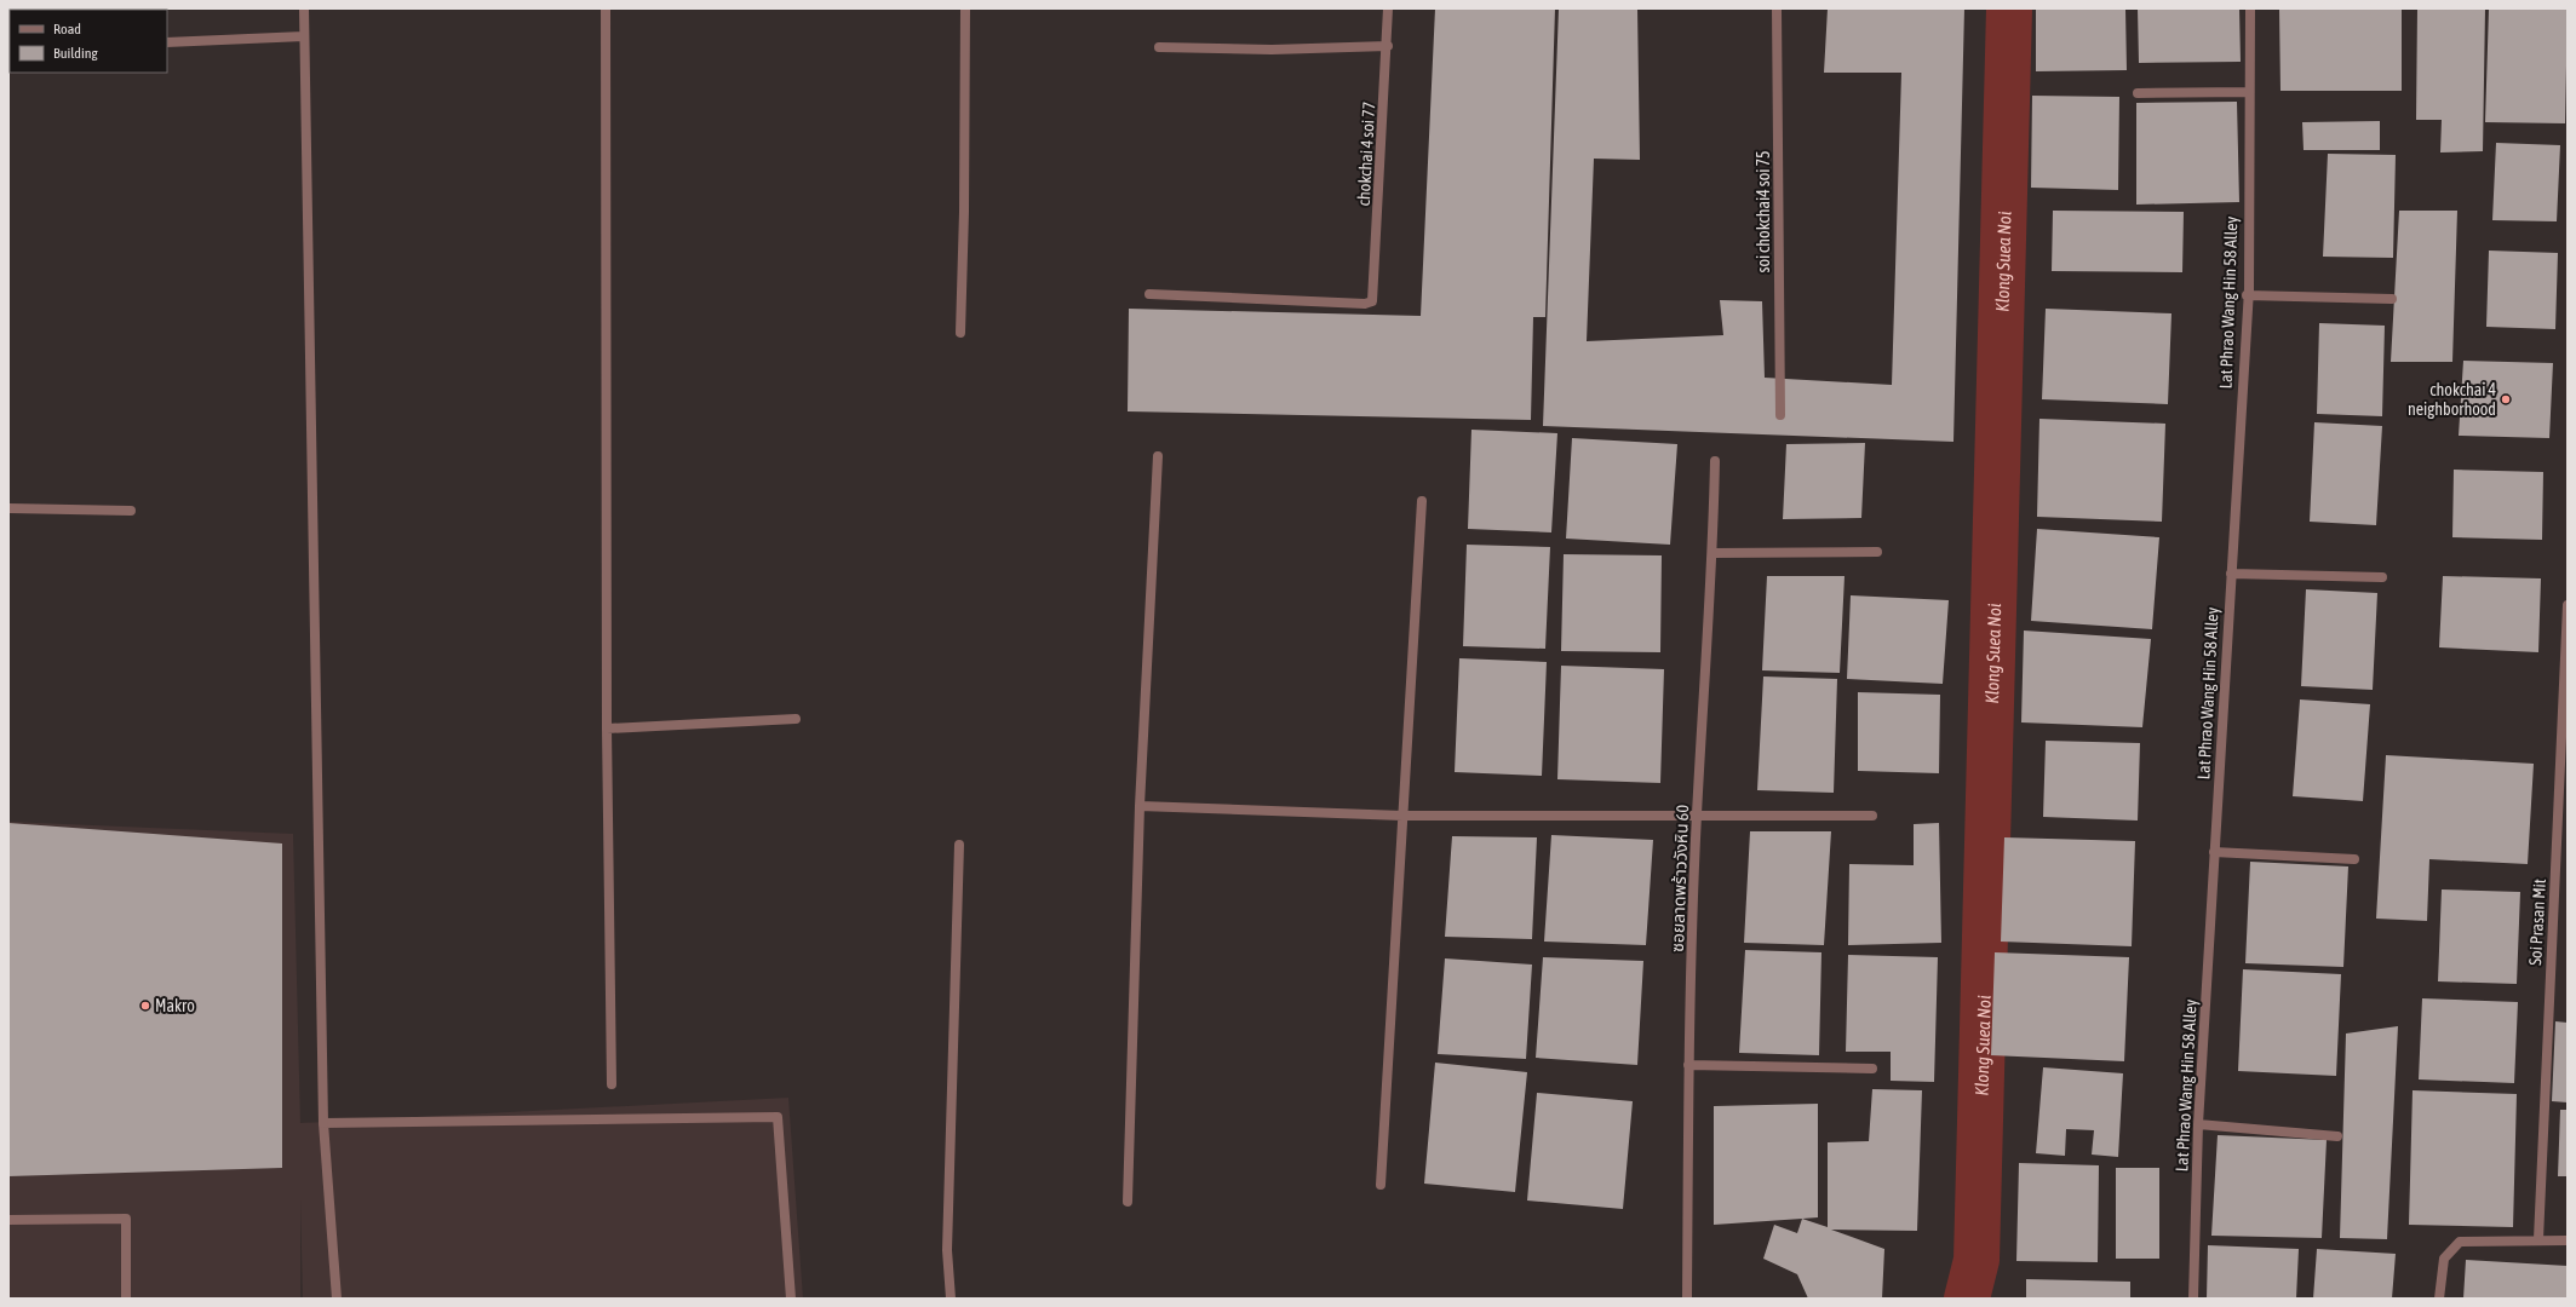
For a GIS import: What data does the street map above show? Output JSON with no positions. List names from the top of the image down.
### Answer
{
  "streets": {
    "street": [
      "chokchai 4 soi 77",
      "soi chokchai4 soi 75",
      "Lat Phrao Wang Hin 58 Alley",
      "ซอยลาดพร้าววังหิน 60",
      "Soi Prasan Mit"
    ]
  },
  "water": ["Klong Suea Noi"],
  "places": ["chokchai 4 neighborhood", "Makro"],
  "legend": ["Road", "Building"]
}
